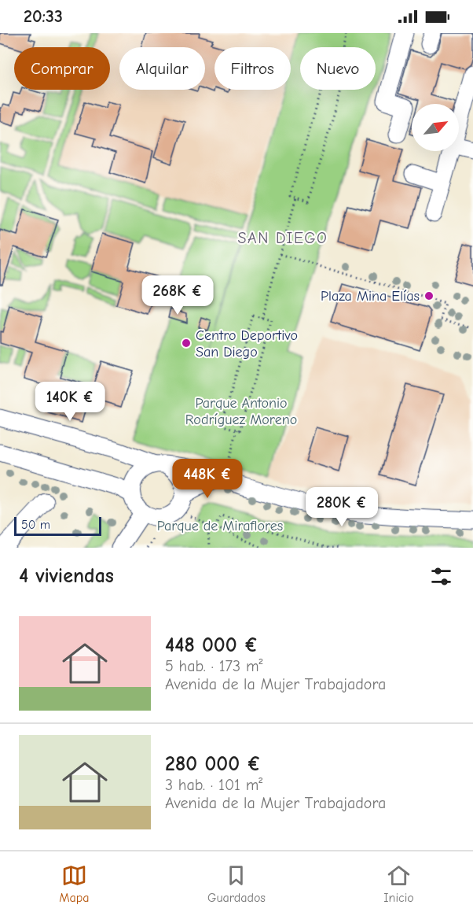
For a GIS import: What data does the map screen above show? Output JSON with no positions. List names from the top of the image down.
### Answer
{
  "districts": ["SAN DIEGO"],
  "parks": ["Parque Antonio Rodríguez Moreno", "Parque de Miraflores"],
  "places": ["Plaza Mina Elías", "Centro Deportivo San Diego"],
  "scale_bar": "50 m",
  "north": "top right",
  "page": {
    "status": "20:33",
    "chip": [
      "Comprar",
      "Alquilar",
      "Filtros",
      "Nuevo"
    ],
    "price": [
      "268K €",
      "140K €",
      "448K €",
      "280K €"
    ],
    "scale": "50 m",
    "heading": "4 viviendas",
    "list": [
      {
        "name": "448 000 €",
        "note": "5 hab. · 173 m² · Avenida de la Mujer Trabajadora"
      },
      {
        "name": "280 000 €",
        "note": "3 hab. · 101 m² · Avenida de la Mujer Trabajadora"
      }
    ],
    "tabs": ["Mapa", "Guardados", "Inicio"]
  }
}
